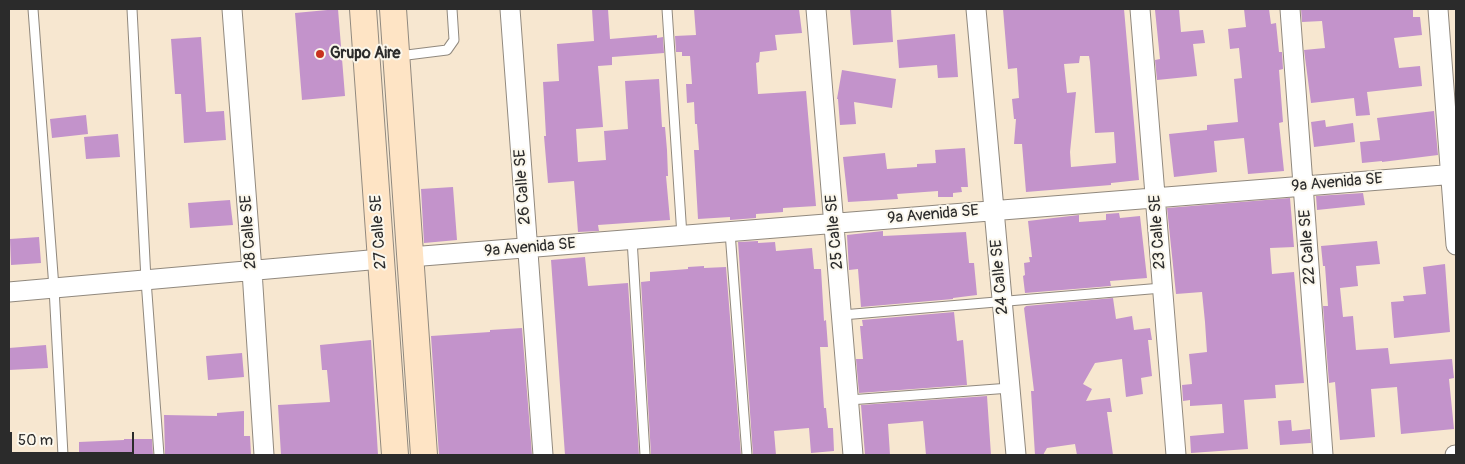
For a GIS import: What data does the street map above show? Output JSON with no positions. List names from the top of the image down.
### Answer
{
  "streets": {
    "main road": ["27 Calle SE"],
    "street": [
      "9a Avenida SE",
      "26 Calle SE",
      "28 Calle SE",
      "25 Calle SE",
      "23 Calle SE",
      "22 Calle SE",
      "24 Calle SE"
    ]
  },
  "crossings": [
    ["9a Avenida SE", "26 Calle SE"],
    ["9a Avenida SE", "27 Calle SE"],
    ["9a Avenida SE", "25 Calle SE"],
    ["9a Avenida SE", "23 Calle SE"],
    ["9a Avenida SE", "22 Calle SE"],
    ["9a Avenida SE", "24 Calle SE"]
  ],
  "places": ["Grupo Aire"],
  "scale_bar": "50 m"
}
